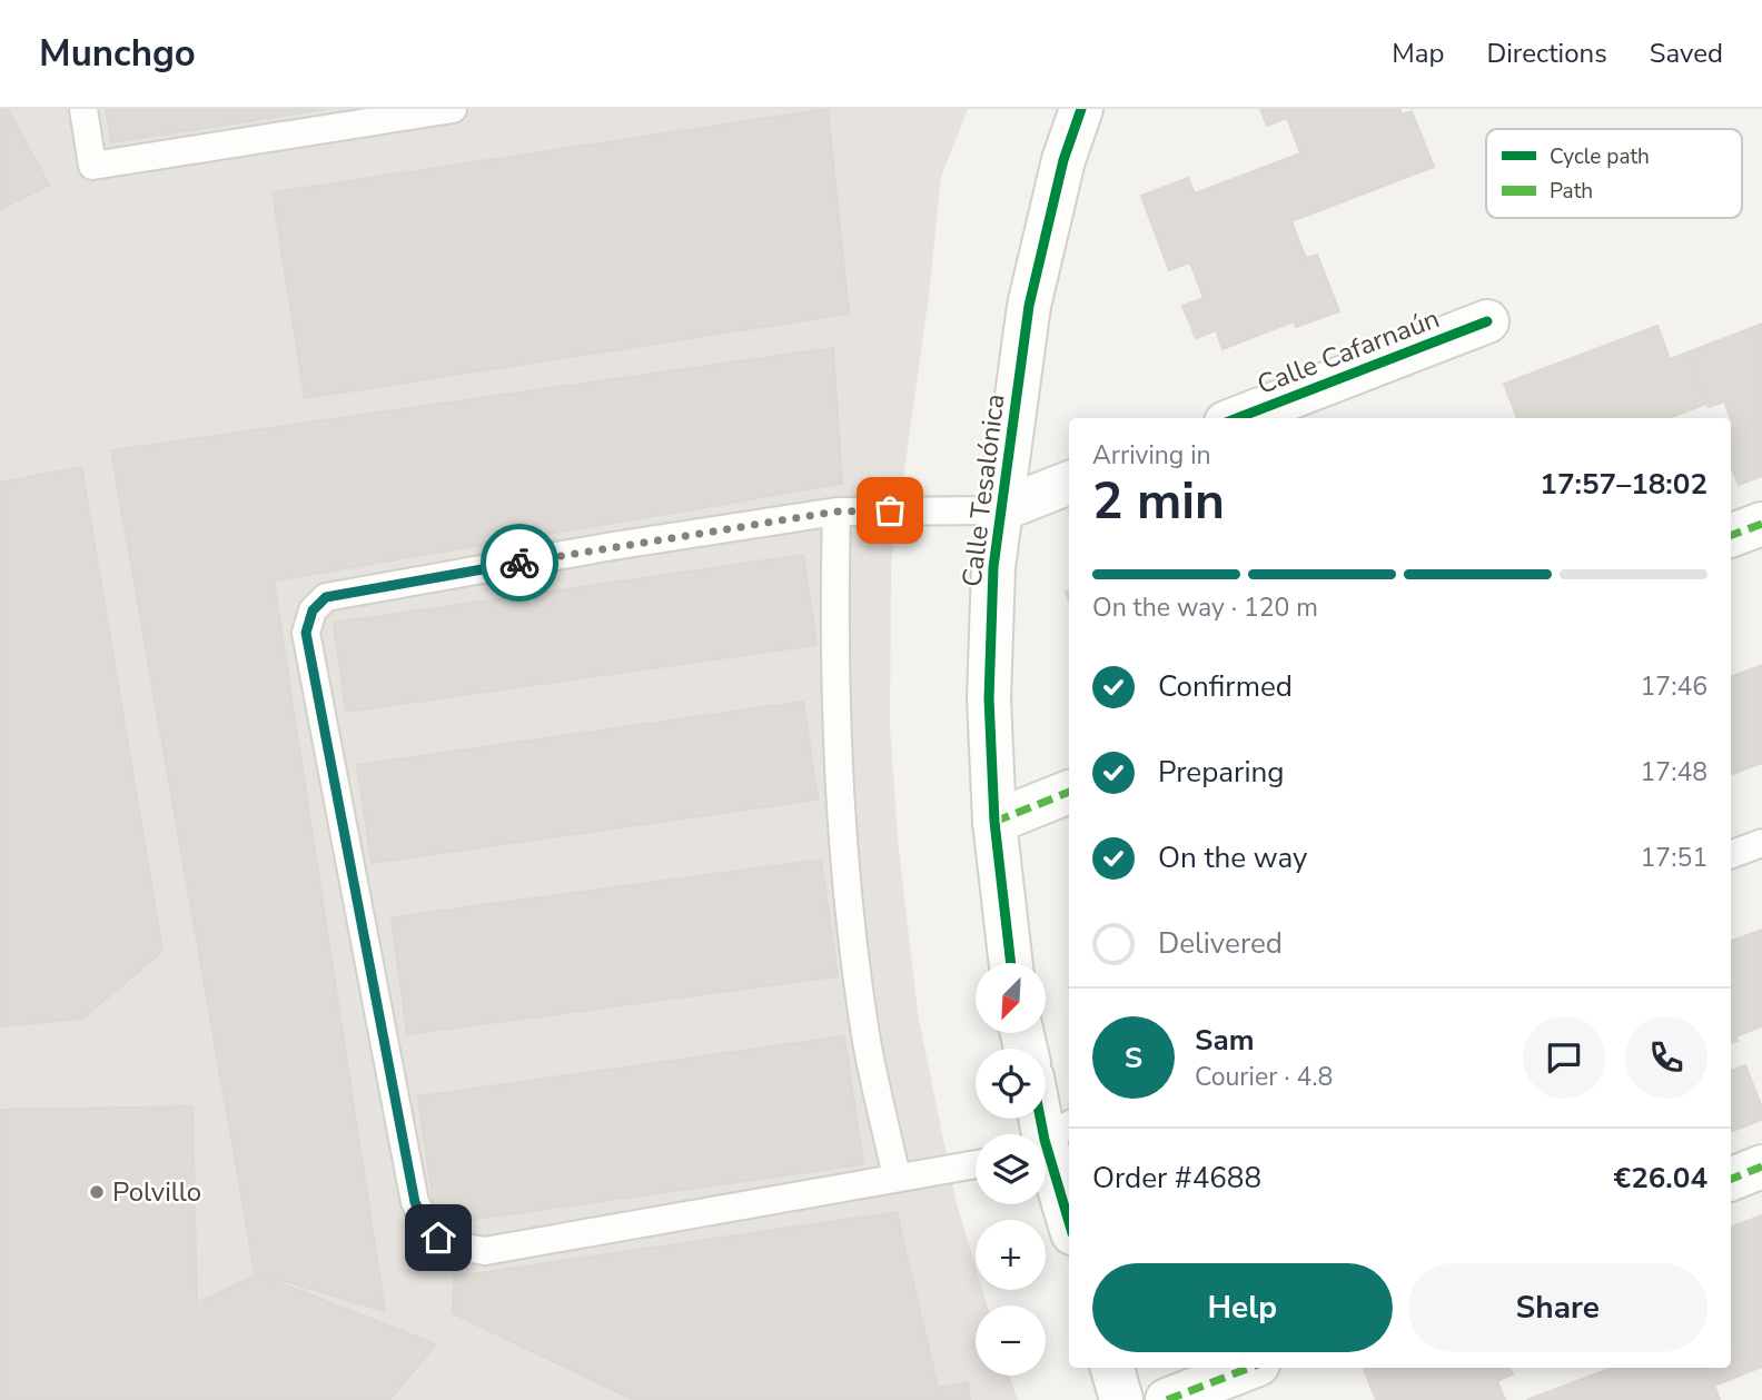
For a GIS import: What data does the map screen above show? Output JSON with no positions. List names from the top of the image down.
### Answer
{
  "streets": {
    "street": ["Calle Cafarnaún", "Calle Tesalónica"]
  },
  "places": ["Polvillo"],
  "legend": ["Cycle path", "Path"],
  "north": "bottom left",
  "page": {
    "header": "Munchgo",
    "nav": ["Map", "Directions", "Saved"],
    "heading": ["2 min", "Arriving in", "17:57–18:02"],
    "panel": [
      "Sam",
      "Courier · 4.8",
      "Order #4688",
      "€26.04"
    ],
    "bar": "On the way · 120 m",
    "list": [
      ["Confirmed", "17:46"],
      ["Preparing", "17:48"],
      ["On the way", "17:51"],
      "Delivered"
    ],
    "map_buttons": ["+", "−"],
    "round": "S",
    "buttons": ["Help", "Share"]
  }
}
